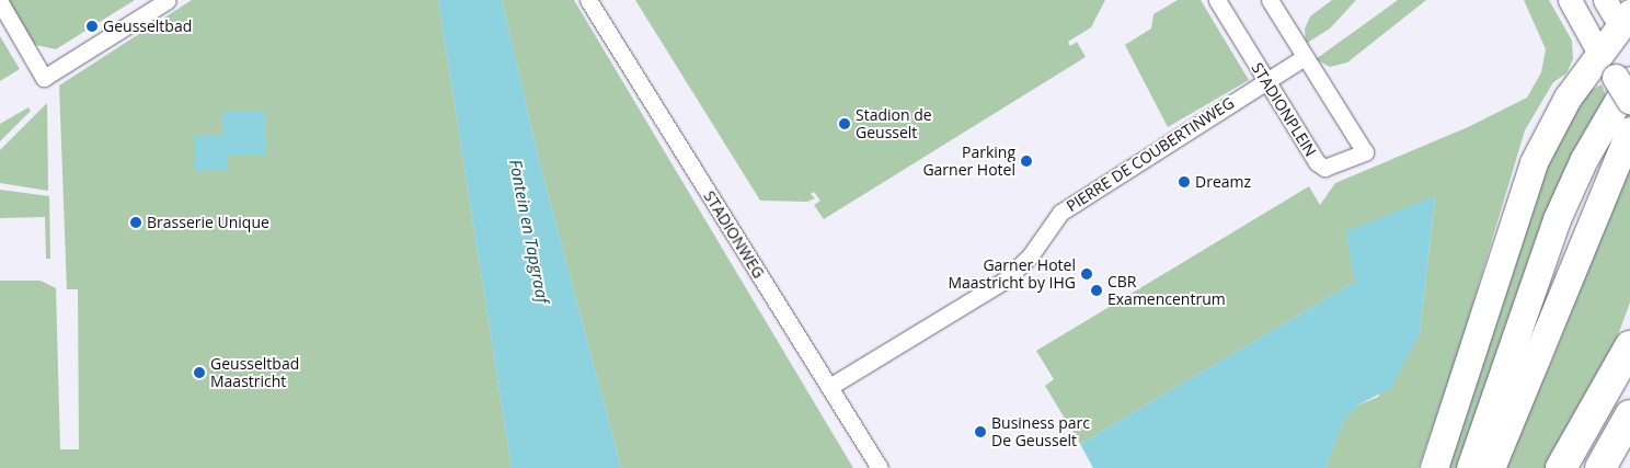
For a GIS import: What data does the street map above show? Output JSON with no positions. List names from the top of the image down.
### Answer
{
  "streets": {
    "street": ["STADIONPLEIN", "PIERRE DE COUBERTINWEG", "STADIONWEG"]
  },
  "crossings": [
    ["STADIONPLEIN", "PIERRE DE COUBERTINWEG"],
    ["PIERRE DE COUBERTINWEG", "STADIONWEG"]
  ],
  "water": ["Fontein en Tapgraaf"],
  "places": [
    "Geusseltbad",
    "Stadion de Geusselt",
    "Parking Garner Hotel",
    "Dreamz",
    "Brasserie Unique",
    "Garner Hotel Maastricht by IHG",
    "CBR Examencentrum",
    "Geusseltbad Maastricht",
    "Business parc De Geusselt"
  ]
}
